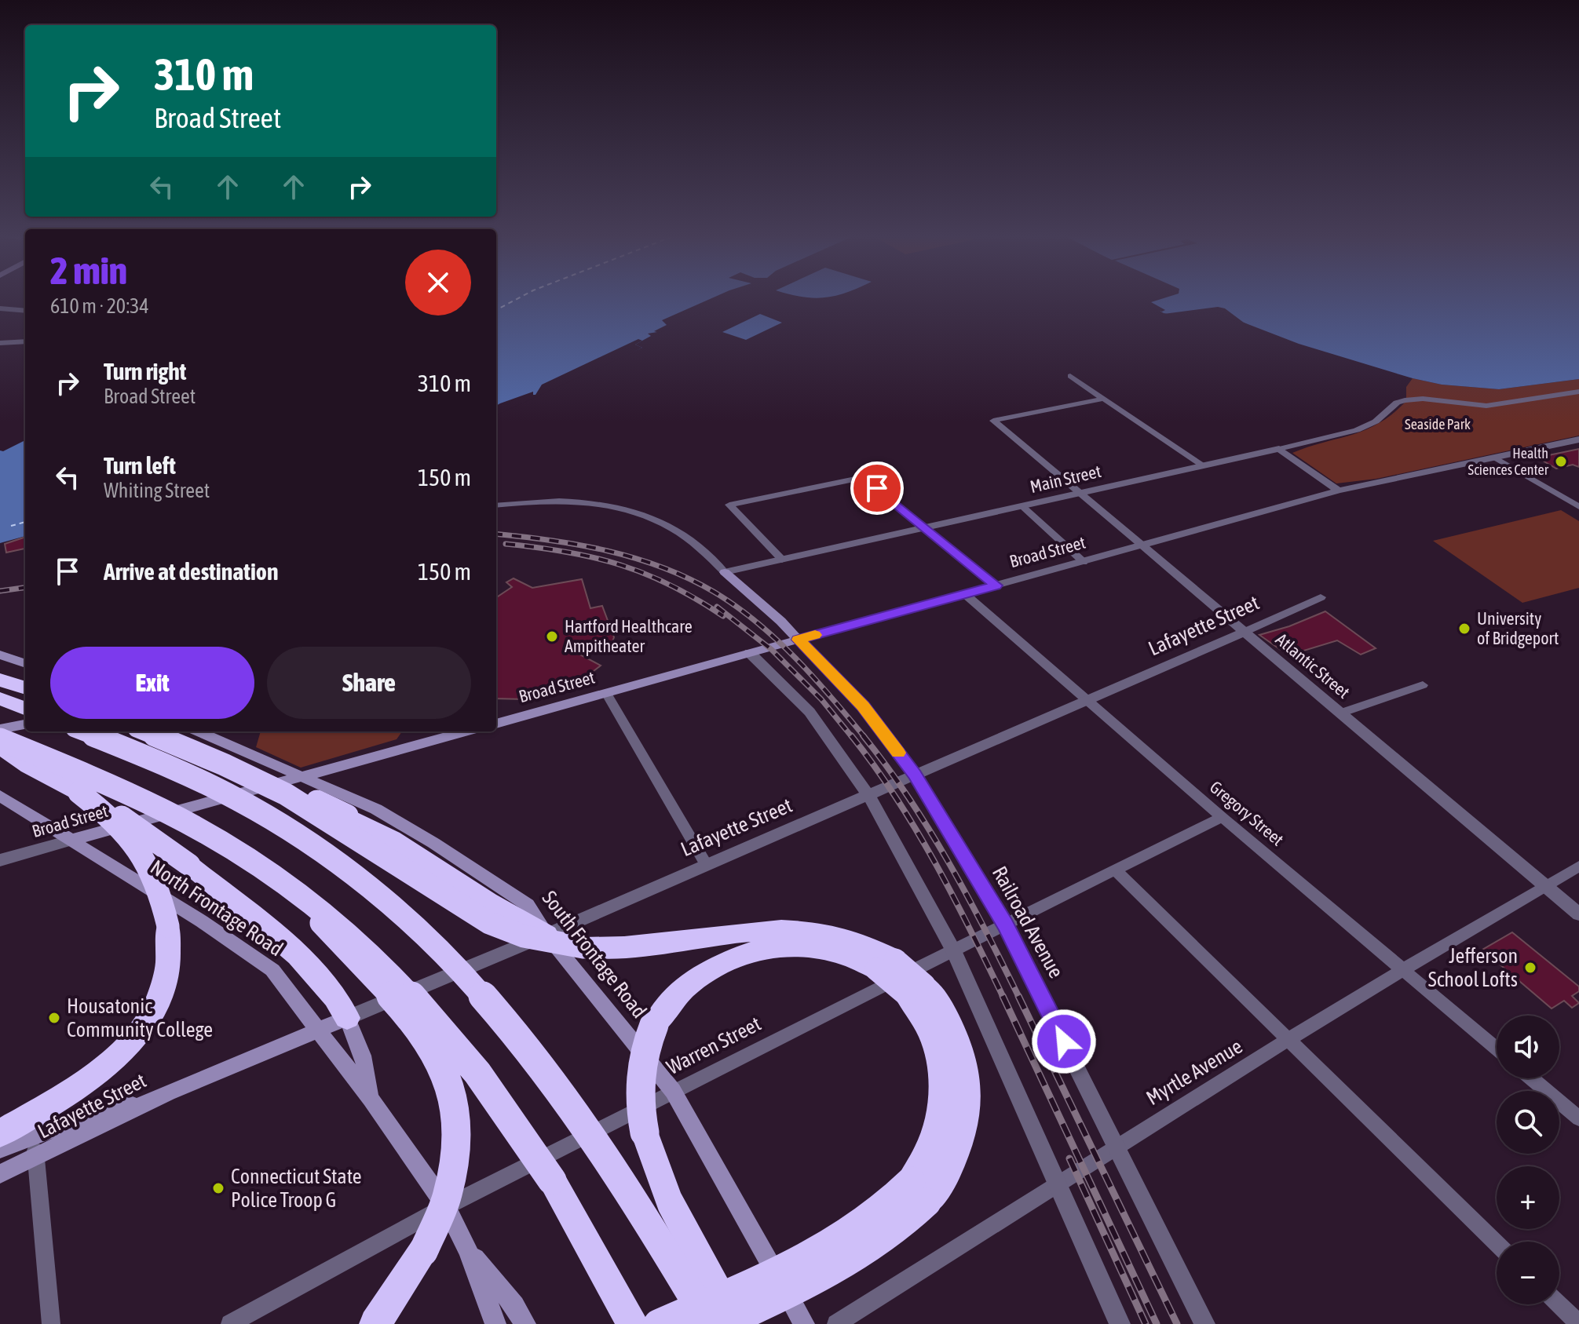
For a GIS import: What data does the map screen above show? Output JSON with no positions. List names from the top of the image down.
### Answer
{
  "streets": {
    "main road": [
      "Broad Street",
      "Lafayette Street",
      "North Frontage Road",
      "South Frontage Road"
    ],
    "street": [
      "Main Street",
      "Atlantic Street",
      "Gregory Street",
      "Railroad Avenue",
      "Warren Street",
      "Myrtle Avenue"
    ]
  },
  "crossings": [
    ["Main Street", "Atlantic Street"],
    ["Broad Street", "Atlantic Street"],
    ["Broad Street", "Gregory Street"],
    ["Broad Street", "North Frontage Road"],
    ["Broad Street", "Railroad Avenue"],
    ["Broad Street", "South Frontage Road"],
    ["Lafayette Street", "Atlantic Street"],
    ["Lafayette Street", "Gregory Street"],
    ["Lafayette Street", "North Frontage Road"],
    ["Lafayette Street", "Railroad Avenue"],
    ["Lafayette Street", "South Frontage Road"],
    ["Atlantic Street", "Myrtle Avenue"],
    ["Gregory Street", "Warren Street"],
    ["Gregory Street", "Myrtle Avenue"],
    ["North Frontage Road", "Warren Street"],
    ["Railroad Avenue", "Warren Street"],
    ["Railroad Avenue", "Myrtle Avenue"],
    ["South Frontage Road", "Warren Street"]
  ],
  "parks": ["Seaside Park"],
  "places": [
    "Health Sciences Center",
    "University of Bridgeport",
    "Hartford Healthcare Ampitheater",
    "Jefferson School Lofts",
    "Housatonic Community College",
    "Connecticut State Police Troop G"
  ],
  "page": {
    "turn": ["310 m", "Broad Street"],
    "heading": ["2 min", "610 m · 20:34"],
    "list": [
      {
        "name": "Turn right",
        "note": "Broad Street",
        "value": "310 m"
      },
      {
        "name": "Turn left",
        "note": "Whiting Street",
        "value": "150 m"
      },
      {
        "name": "Arrive at destination",
        "value": "150 m"
      }
    ],
    "buttons": ["Exit", "Share"],
    "map_buttons": ["+", "−"]
  }
}
